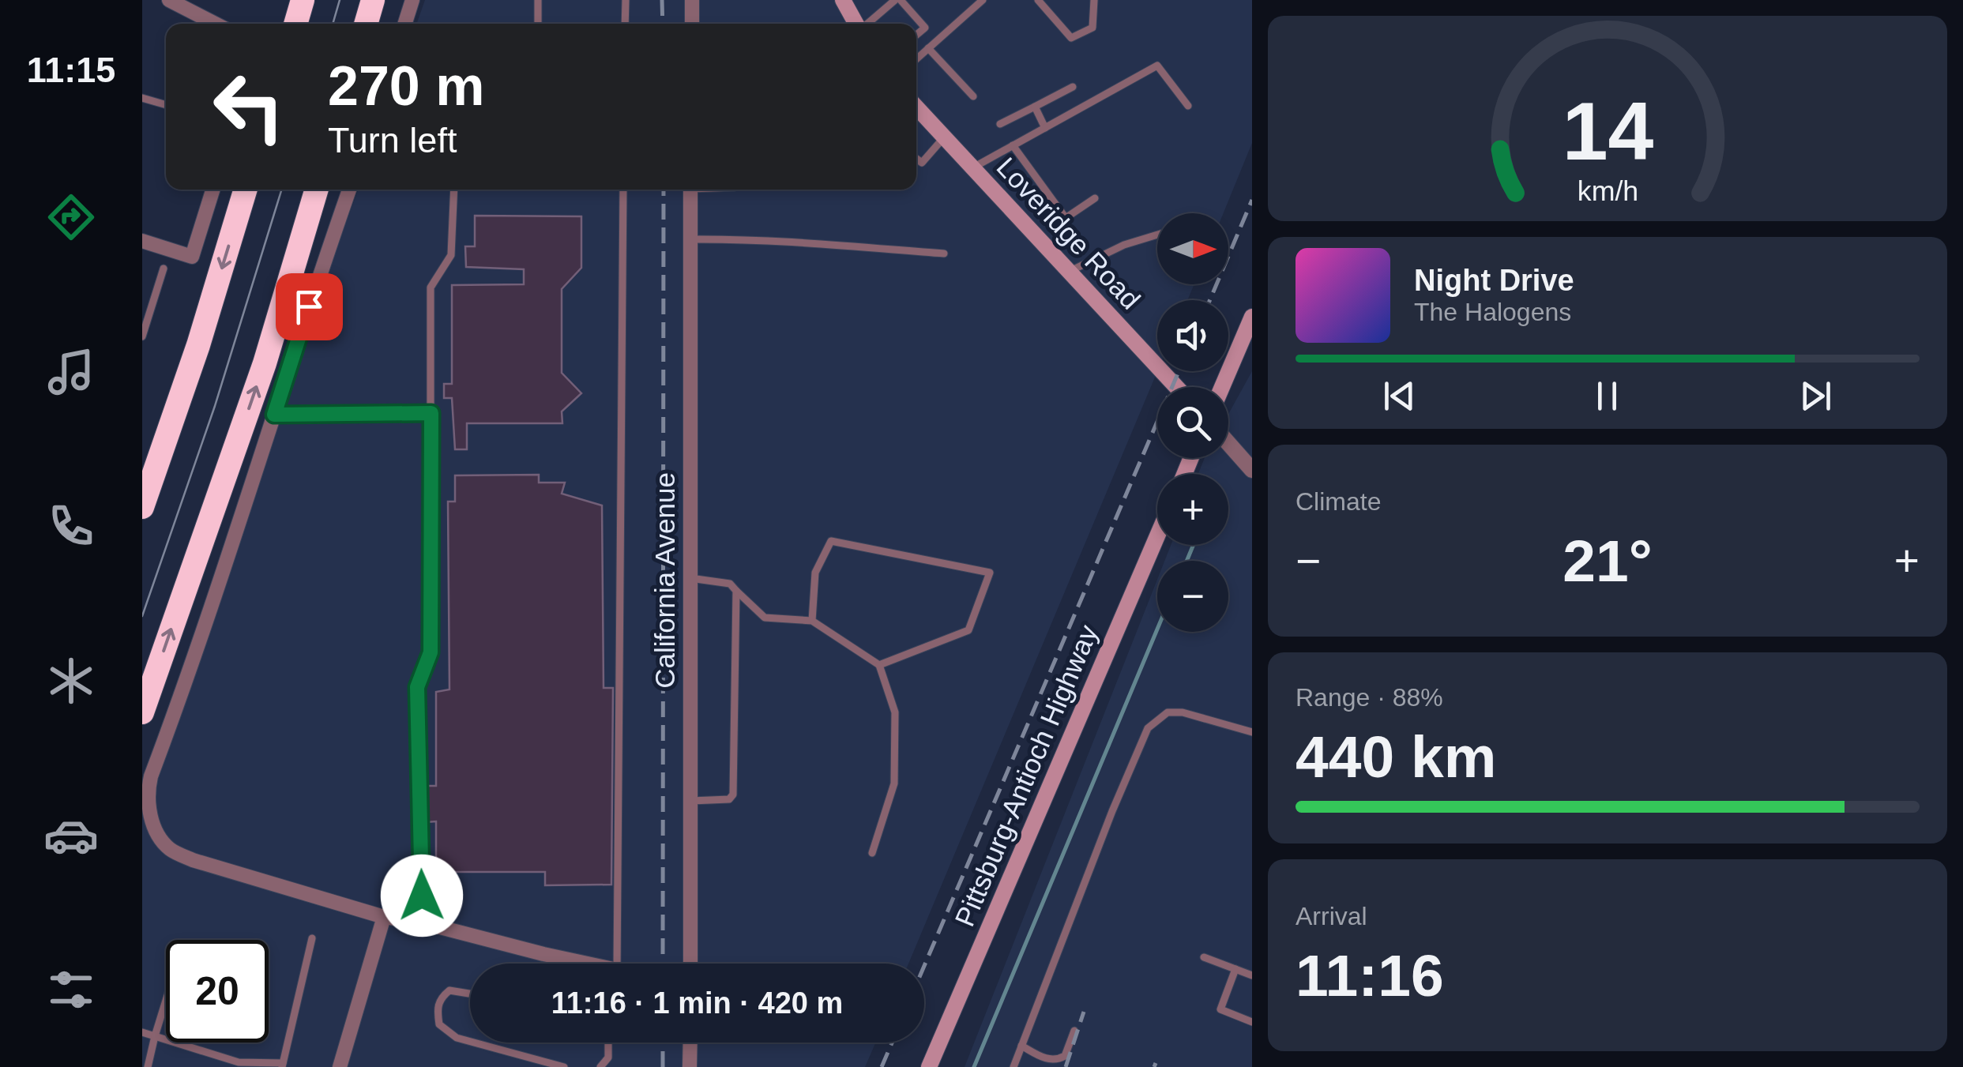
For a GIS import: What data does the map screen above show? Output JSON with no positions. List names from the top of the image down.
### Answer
{
  "streets": {
    "main road": ["Loveridge Road", "Pittsburg-Antioch Highway"],
    "street": ["California Avenue"]
  },
  "north": "right",
  "page": {
    "tabs": "11:15",
    "turn": ["270 m", "Turn left"],
    "map_buttons": ["+", "−"],
    "song": ["Night Drive", "The Halogens"],
    "tile": [
      "Climate",
      ["Range · 88%", "440 km"],
      ["Arrival", "11:16"]
    ],
    "heat": ["−", "21°", "+"],
    "limit": "20",
    "trip": "11:16 · 1 min · 420 m",
    "gauge": ["14", "km/h"]
  }
}
